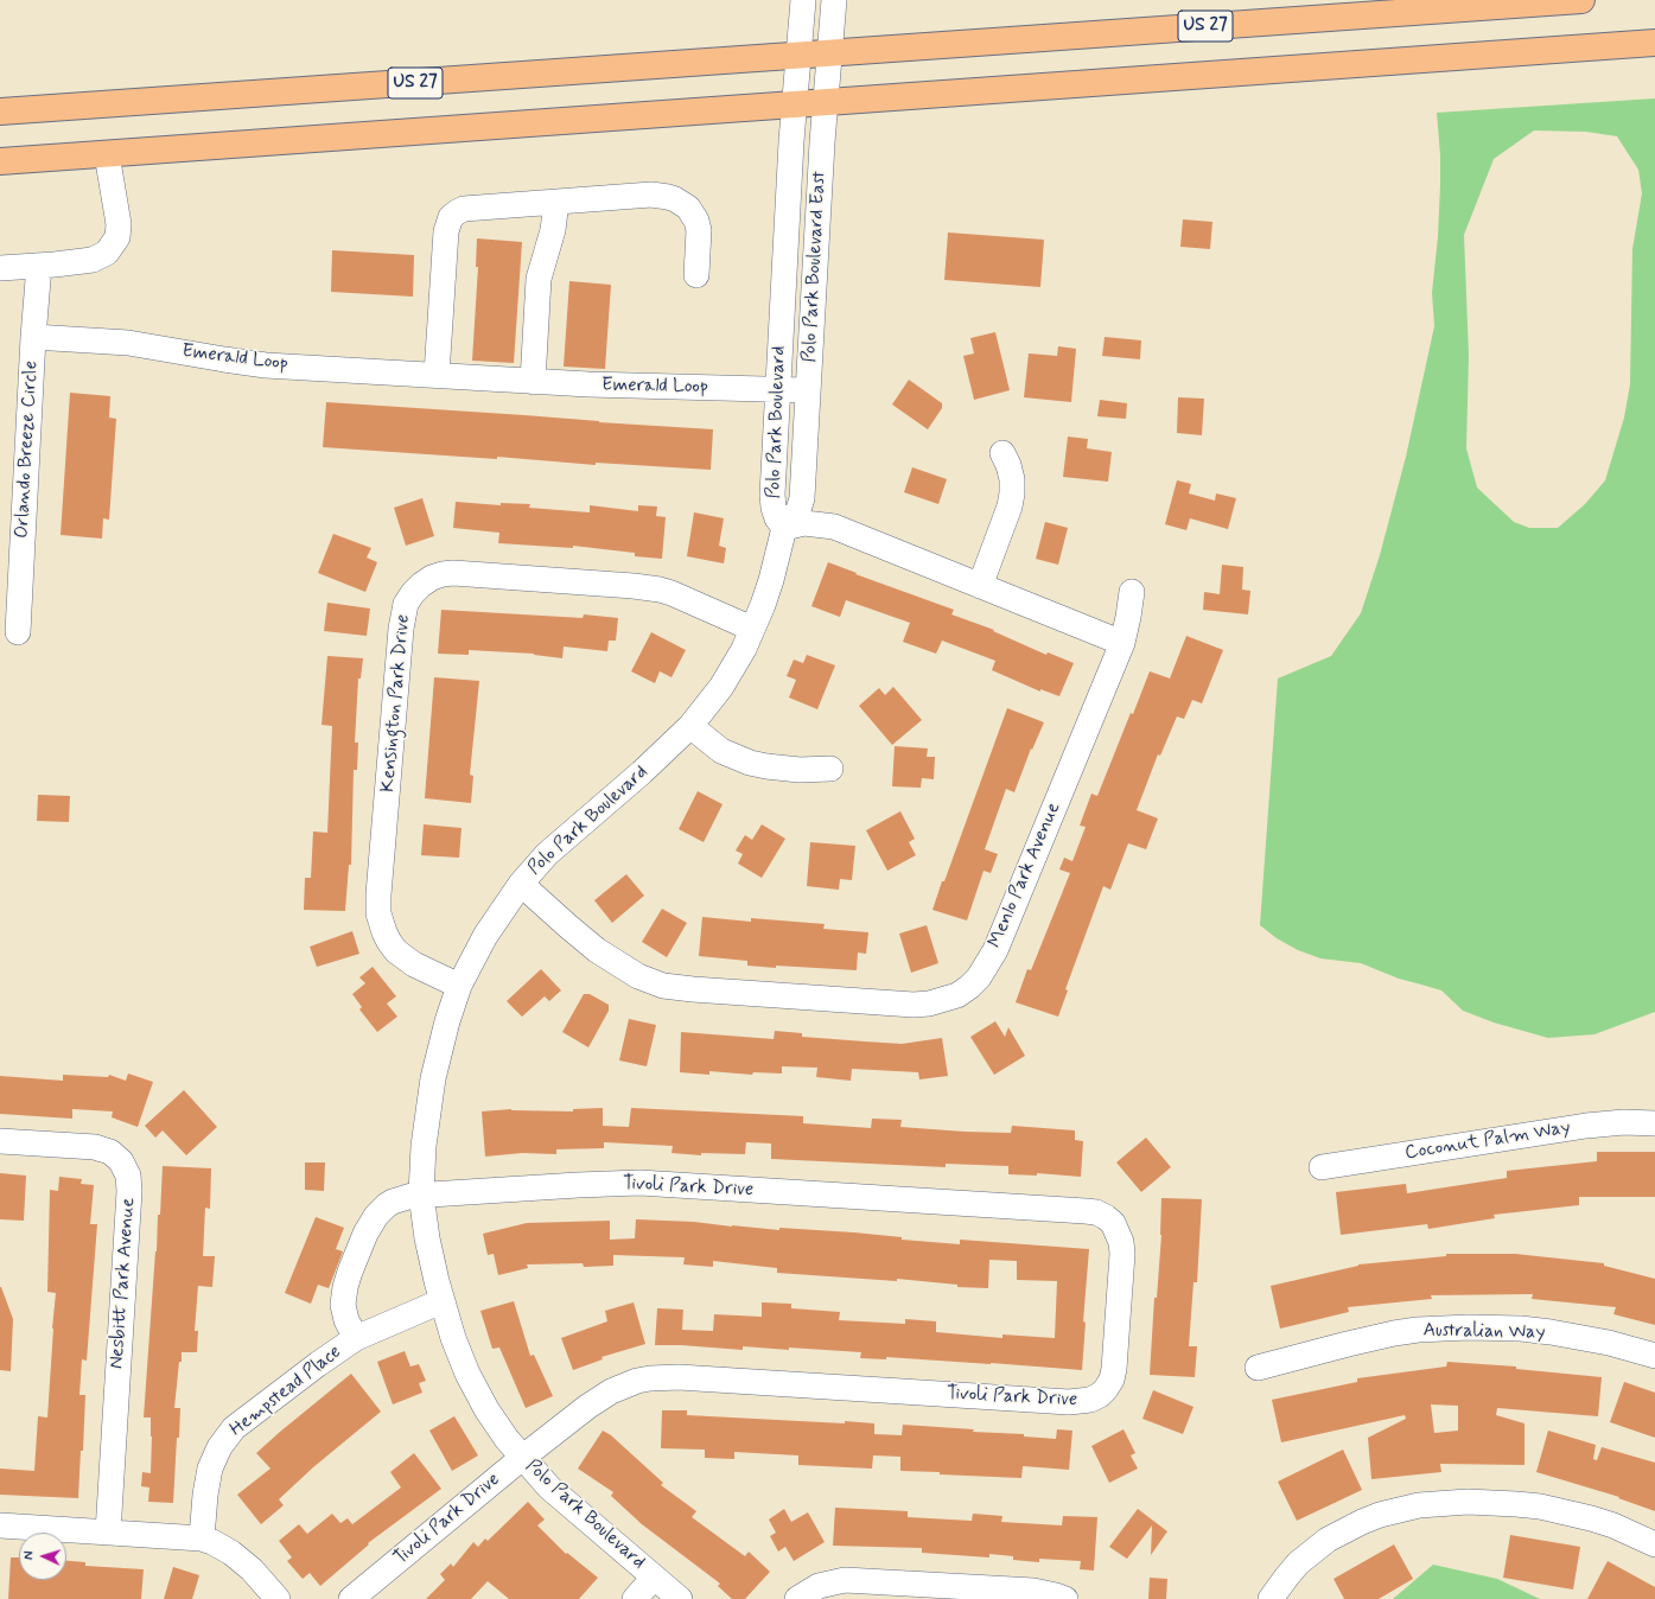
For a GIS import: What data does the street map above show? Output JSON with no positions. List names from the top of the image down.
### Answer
{
  "streets": {
    "highway": ["US 27"],
    "street": [
      "Polo Park Boulevard East",
      "Emerald Loop",
      "Polo Park Boulevard",
      "Orlando Breeze Circle",
      "Kensington Park Drive",
      "Menlo Park Avenue",
      "Coconut Palm Way",
      "Tivoli Park Drive",
      "Nesbitt Park Avenue",
      "Australian Way",
      "Hempstead Place"
    ]
  },
  "crossings": [
    ["US 27", "Polo Park Boulevard East"],
    ["US 27", "Polo Park Boulevard"],
    ["Polo Park Boulevard East", "Emerald Loop"],
    ["Polo Park Boulevard East", "Polo Park Boulevard"],
    ["Emerald Loop", "Polo Park Boulevard"],
    ["Emerald Loop", "Orlando Breeze Circle"],
    ["Polo Park Boulevard", "Kensington Park Drive"],
    ["Polo Park Boulevard", "Menlo Park Avenue"],
    ["Polo Park Boulevard", "Tivoli Park Drive"],
    ["Polo Park Boulevard", "Hempstead Place"],
    ["Tivoli Park Drive", "Hempstead Place"]
  ],
  "north": "left"
}
